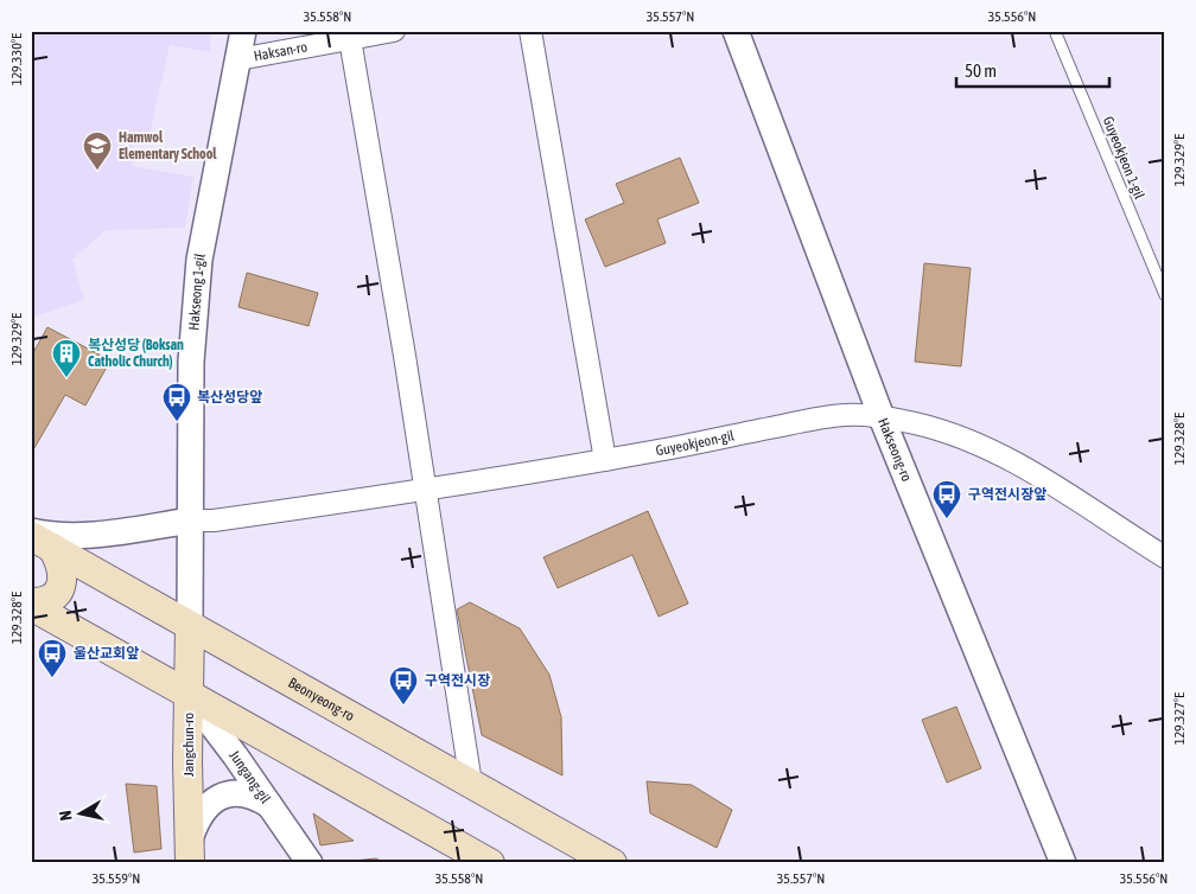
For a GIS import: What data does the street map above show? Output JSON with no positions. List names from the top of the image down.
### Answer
{
  "streets": {
    "main road": ["Beonyeong-ro", "Jangchun-ro"],
    "street": [
      "Haksan-ro",
      "Hakseong 1-gil",
      "Guyeokjeon-gil",
      "Hakseong-ro",
      "Jungang-gil"
    ],
    "lane": ["Guyeokjeon 1-gil"]
  },
  "crossings": [
    ["Haksan-ro", "Hakseong 1-gil"],
    ["Hakseong 1-gil", "Guyeokjeon-gil"],
    ["Hakseong 1-gil", "Beonyeong-ro"],
    ["Hakseong 1-gil", "Jangchun-ro"],
    ["Guyeokjeon-gil", "Hakseong-ro"],
    ["Beonyeong-ro", "Jangchun-ro"],
    ["Jangchun-ro", "Jungang-gil"]
  ],
  "places": {
    "school or university": ["Hamwol Elementary School"],
    "building": ["복산성당 (Boksan Catholic Church)"],
    "bus stop": [
      "복산성당앞",
      "구역전시장앞",
      "울산교회앞",
      "구역전시장"
    ]
  },
  "scale_bar": "50 m",
  "north": "left",
  "coordinates": [
    "35.558°N",
    "35.557°N",
    "35.556°N",
    "129.330°E",
    "129.329°E",
    "129.328°E",
    "129.327°E",
    "35.559°N"
  ]
}
